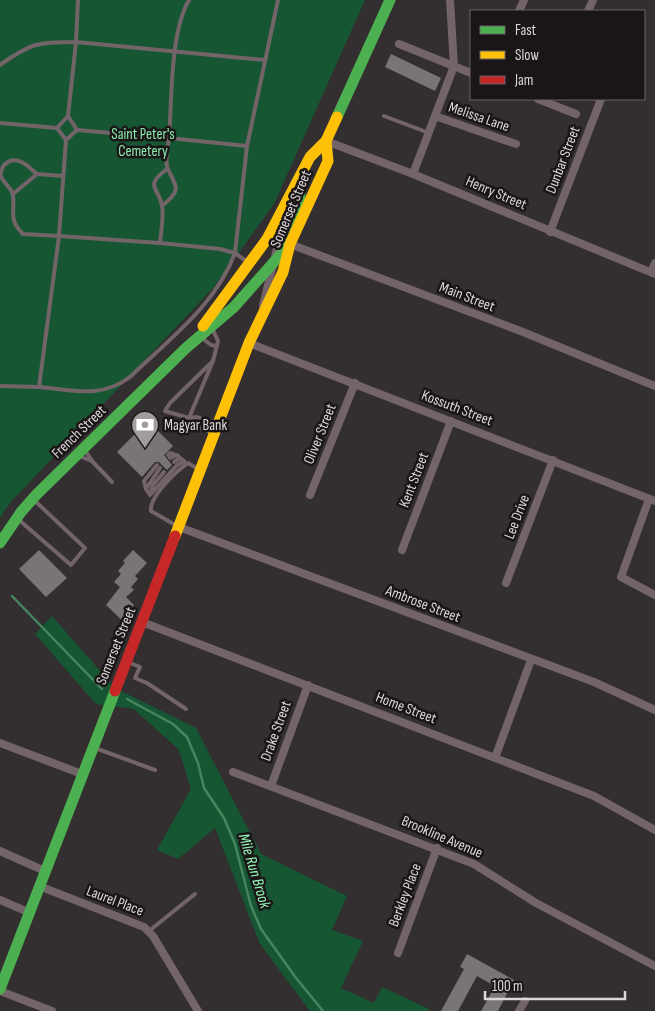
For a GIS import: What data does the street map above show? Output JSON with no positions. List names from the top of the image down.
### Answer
{
  "streets": {
    "main road": ["Somerset Street", "French Street"],
    "street": [
      "Melissa Lane",
      "Dunbar Street",
      "Henry Street",
      "Main Street",
      "Kossuth Street",
      "Oliver Street",
      "Kent Street",
      "Lee Drive",
      "Ambrose Street",
      "Home Street",
      "Drake Street",
      "Brookline Avenue",
      "Berkley Place",
      "Laurel Place"
    ]
  },
  "crossings": [
    ["Melissa Lane", "Henry Street"],
    ["Dunbar Street", "Henry Street"],
    ["Henry Street", "Somerset Street"],
    ["Somerset Street", "Main Street"],
    ["Somerset Street", "Kossuth Street"],
    ["Somerset Street", "French Street"],
    ["Somerset Street", "Ambrose Street"],
    ["Somerset Street", "Home Street"],
    ["Somerset Street", "Laurel Place"],
    ["Main Street", "French Street"],
    ["Kossuth Street", "Oliver Street"],
    ["Kossuth Street", "Kent Street"],
    ["Kossuth Street", "Lee Drive"],
    ["Home Street", "Drake Street"],
    ["Drake Street", "Brookline Avenue"],
    ["Brookline Avenue", "Berkley Place"]
  ],
  "water": ["Mile Run Brook"],
  "parks": ["Saint Peter's Cemetery"],
  "places": {
    "bank": ["Magyar Bank"]
  },
  "legend": ["Fast", "Slow", "Jam"],
  "scale_bar": "100 m"
}
